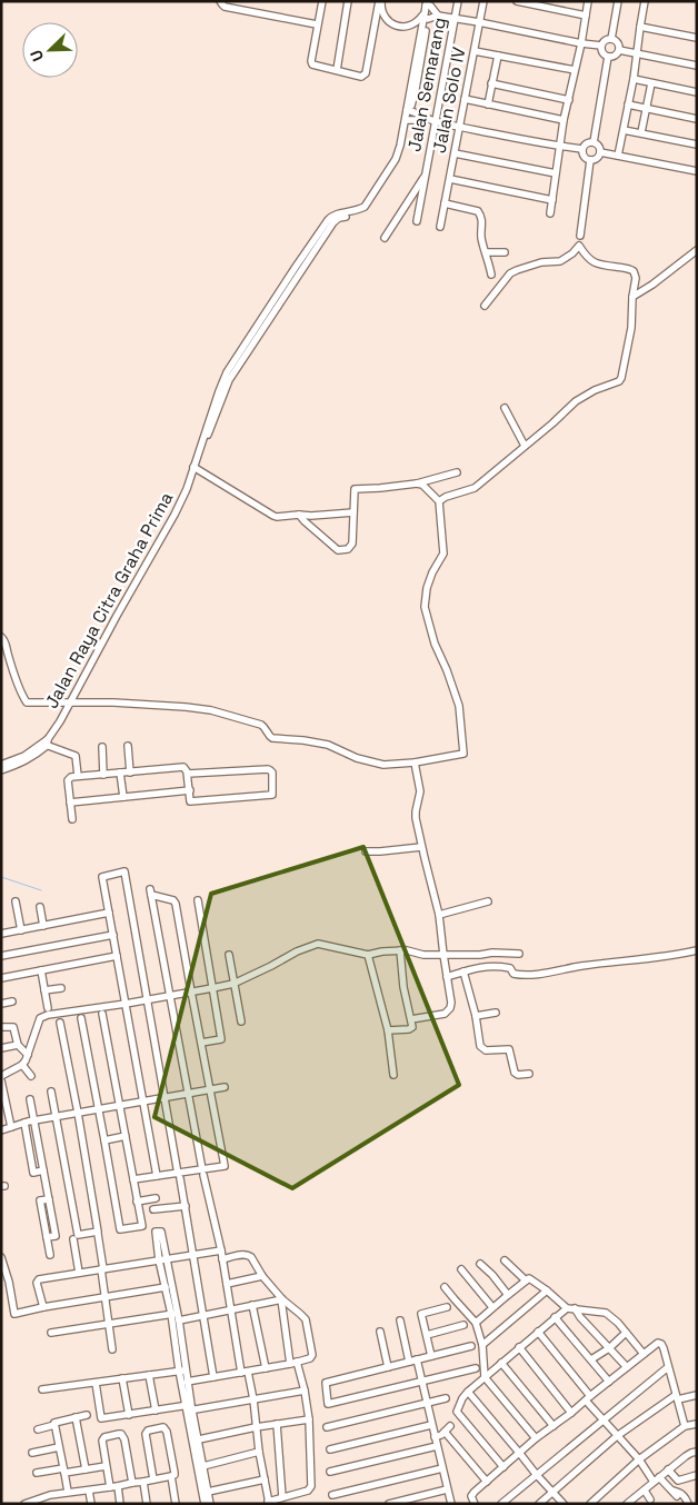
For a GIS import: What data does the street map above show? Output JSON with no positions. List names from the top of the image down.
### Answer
{
  "streets": {
    "street": ["Jalan Semarang", "Jalan Solo IV", "Jalan Raya Citra Graha Prima"]
  },
  "north": "bottom left"
}
